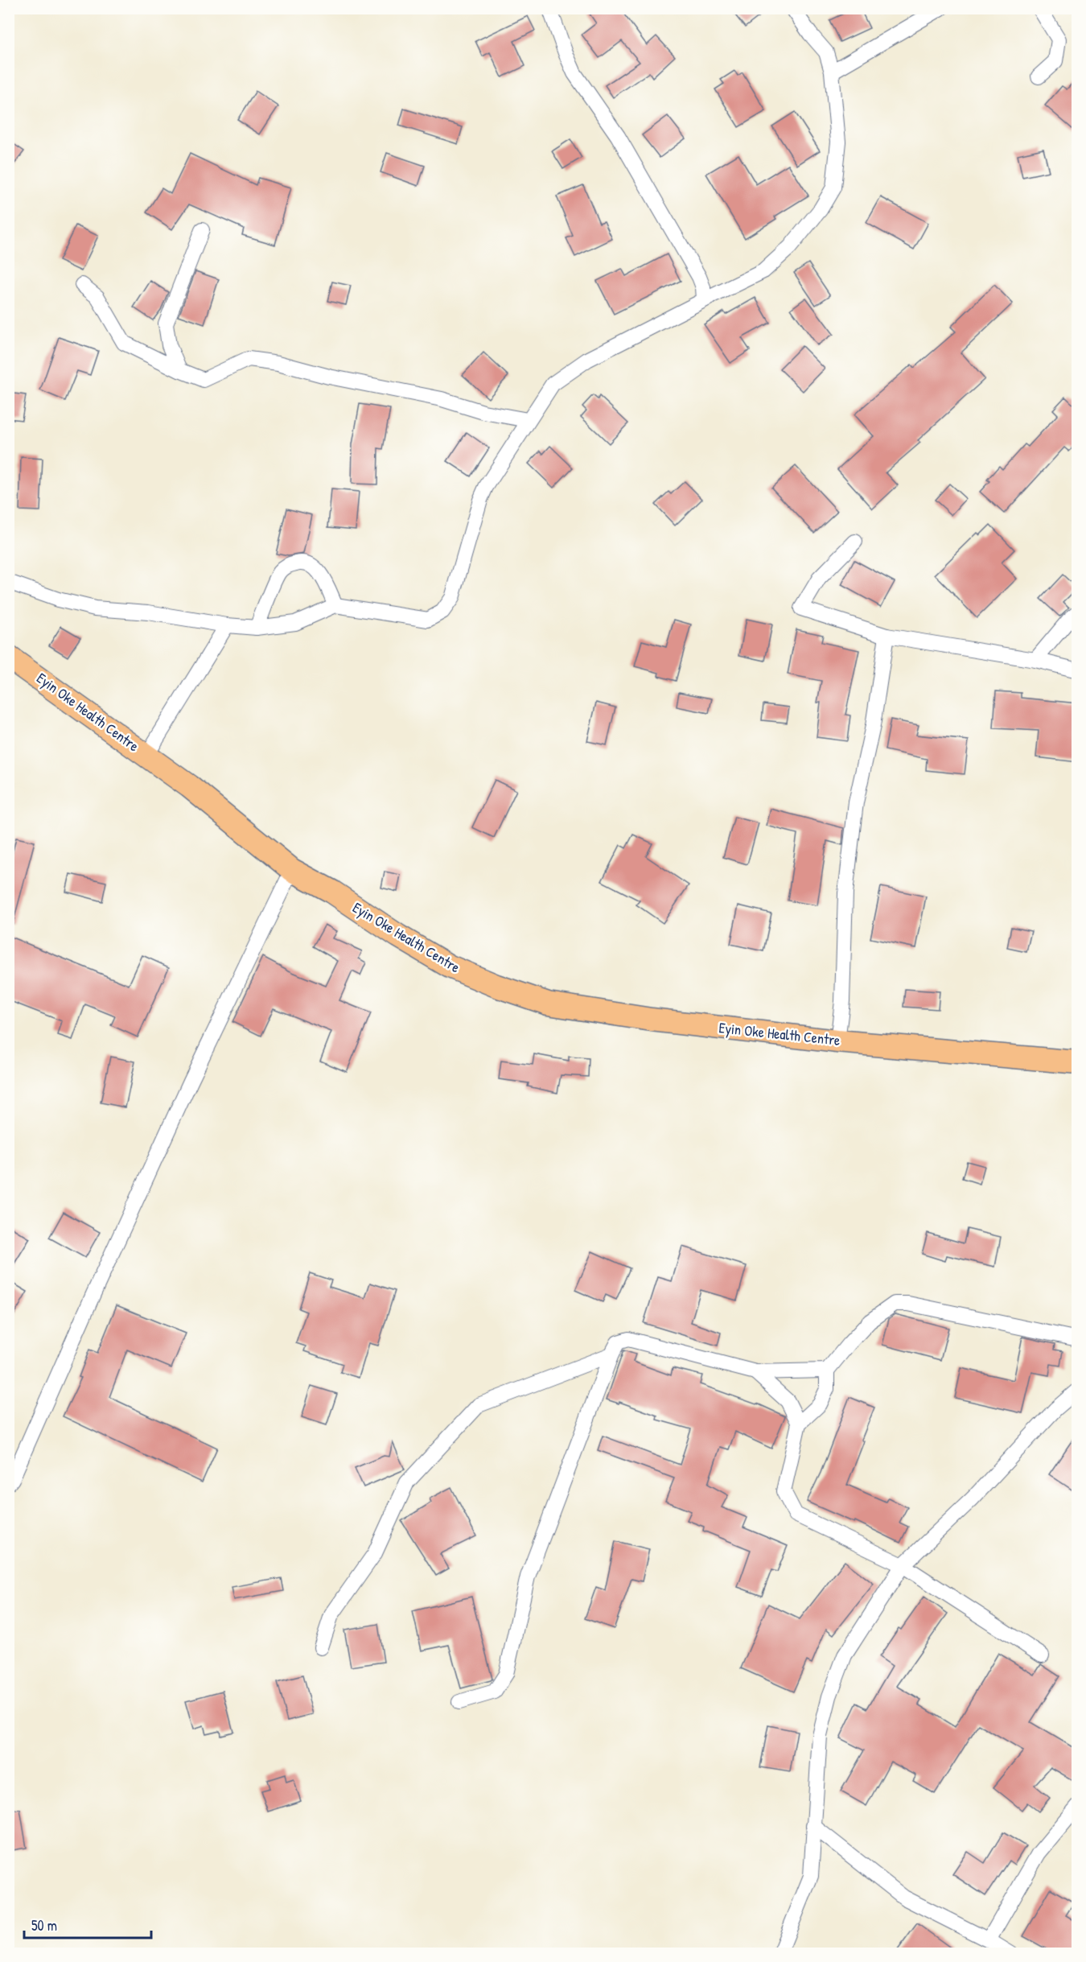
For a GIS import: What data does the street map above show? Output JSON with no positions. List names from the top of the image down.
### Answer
{
  "streets": {
    "main road": ["Eyin Oke Health Centre"]
  },
  "scale_bar": "50 m"
}
